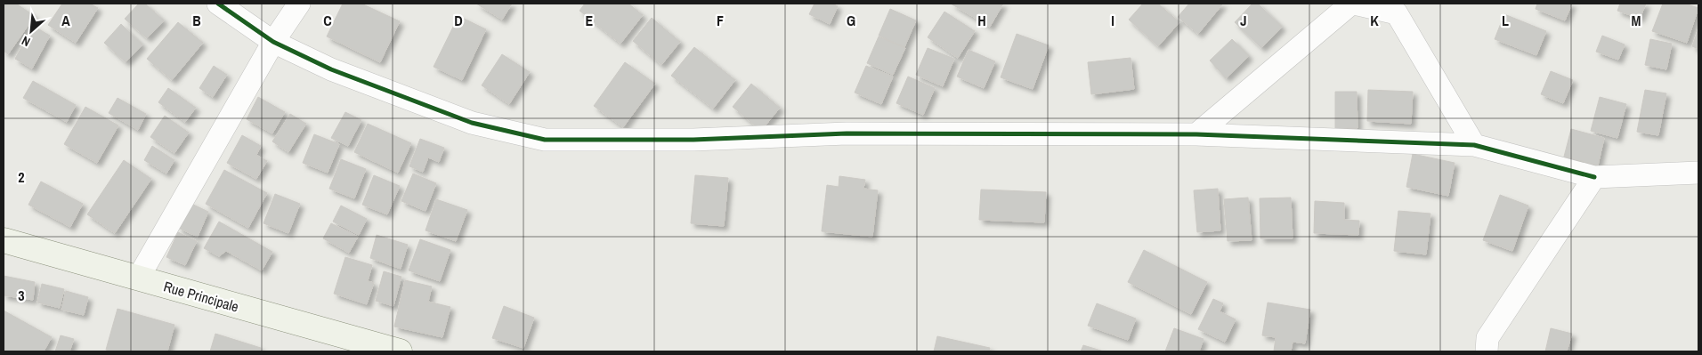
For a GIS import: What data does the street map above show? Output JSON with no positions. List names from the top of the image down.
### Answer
{
  "streets": {
    "main road": ["Rue Principale"]
  },
  "north": "bottom left",
  "grid": {
    "columns": [
      "A",
      "B",
      "C",
      "D",
      "E",
      "F",
      "G",
      "H",
      "I",
      "J",
      "K",
      "L",
      "M"
    ],
    "rows": ["2", "3"]
  }
}
